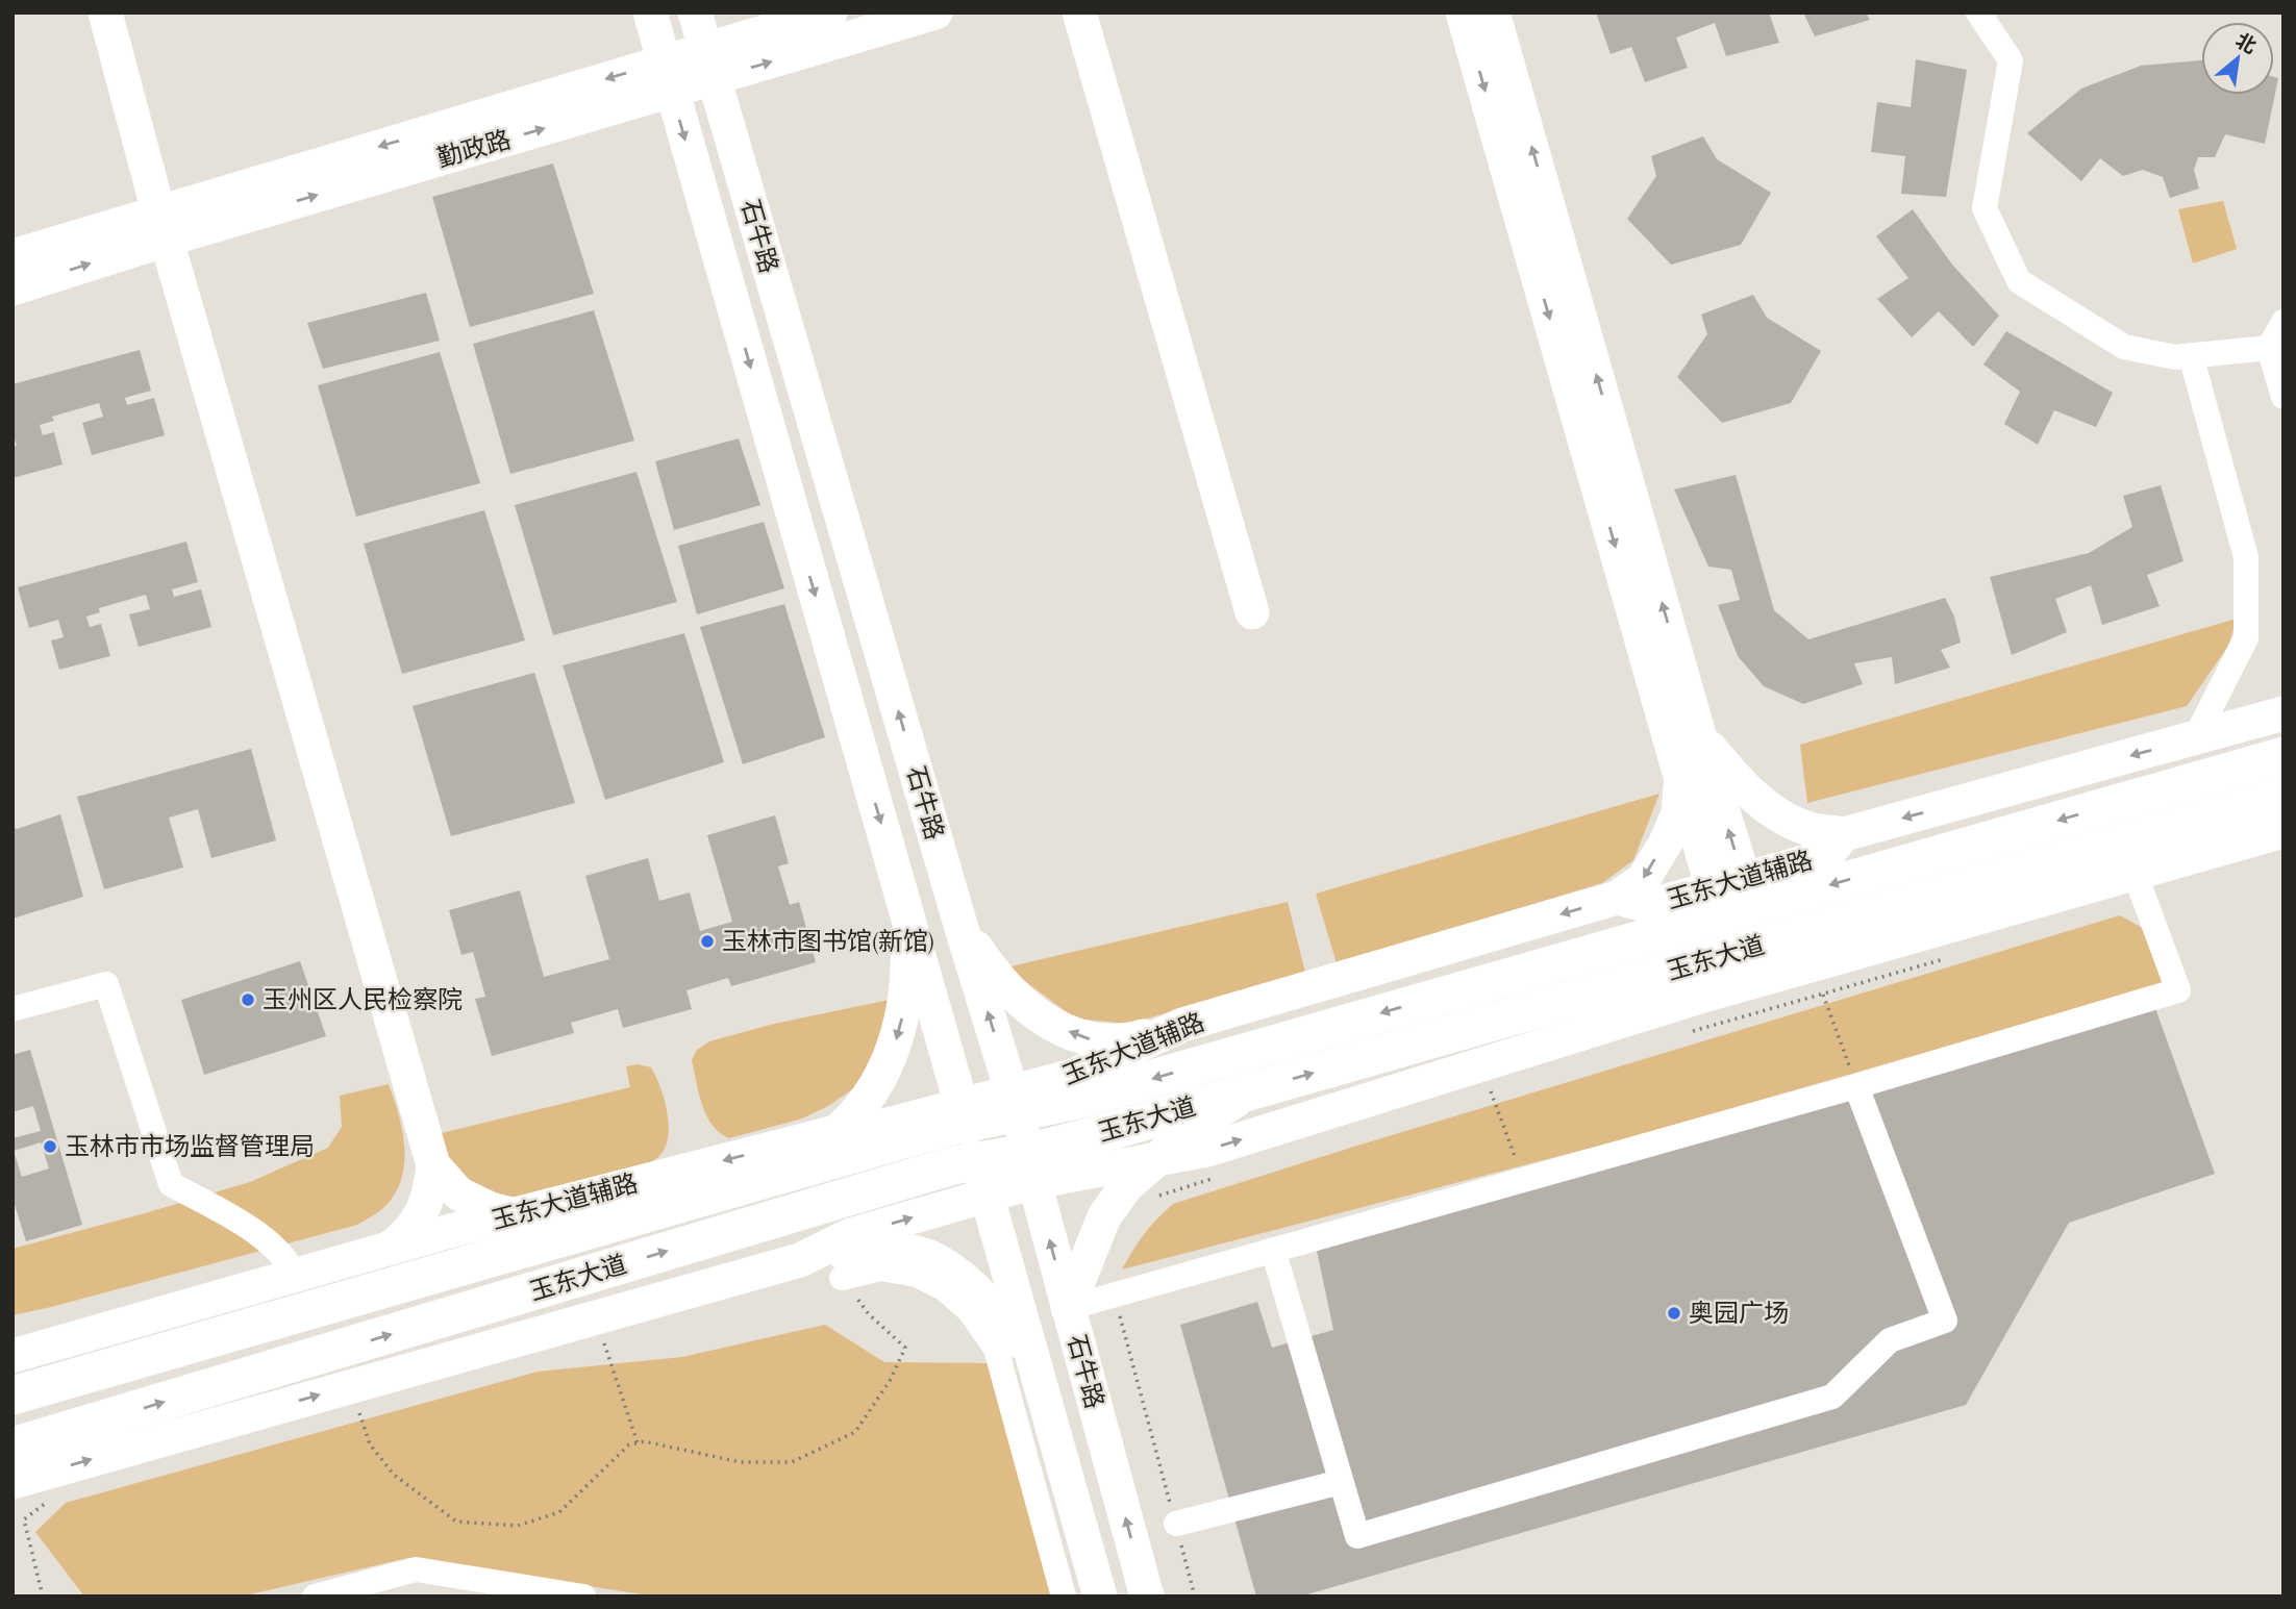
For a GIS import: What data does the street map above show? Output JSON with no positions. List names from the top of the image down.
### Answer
{
  "streets": {
    "main road": ["玉东大道"],
    "street": ["勤政路", "石牛路", "玉东大道辅路"]
  },
  "crossings": [
    ["勤政路", "石牛路"],
    ["石牛路", "玉东大道辅路"],
    ["石牛路", "玉东大道"],
    ["玉东大道辅路", "玉东大道"]
  ],
  "places": [
    "玉林市图书馆(新馆)",
    "玉州区人民检察院",
    "玉林市市场监督管理局",
    "奥园广场"
  ],
  "north": "top right"
}
